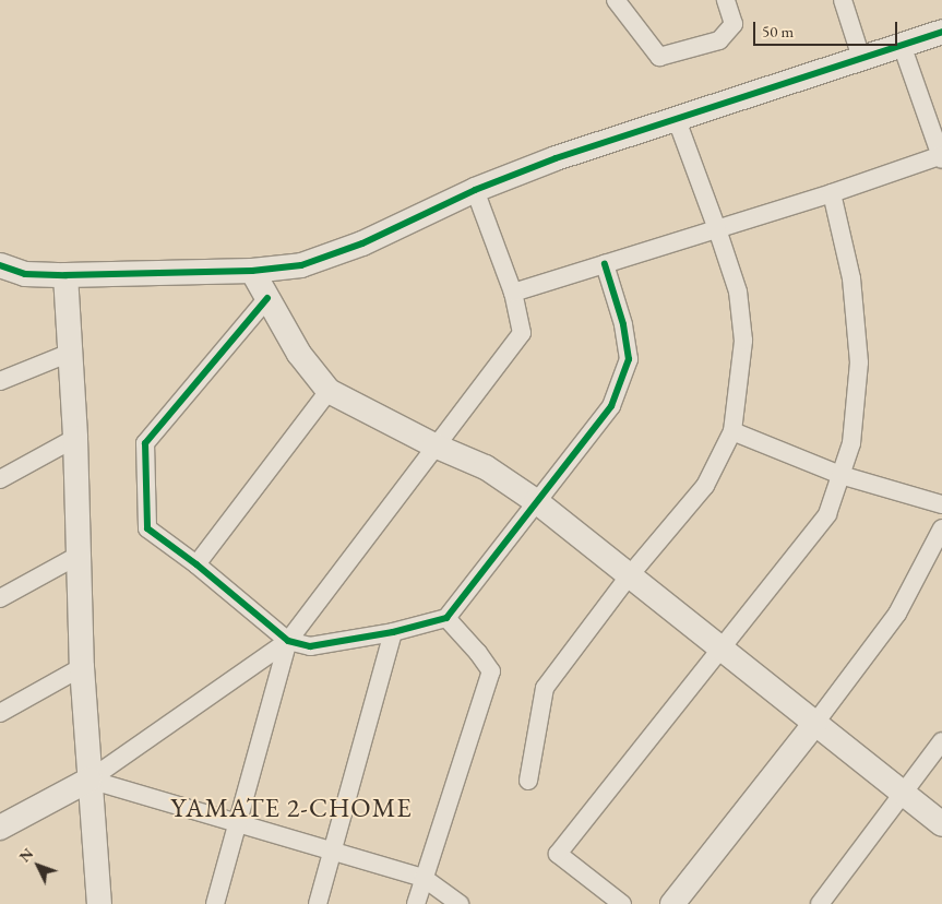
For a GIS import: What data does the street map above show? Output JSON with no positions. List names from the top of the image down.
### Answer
{
  "districts": ["YAMATE 2-CHOME"],
  "scale_bar": "50 m",
  "north": "top left"
}
